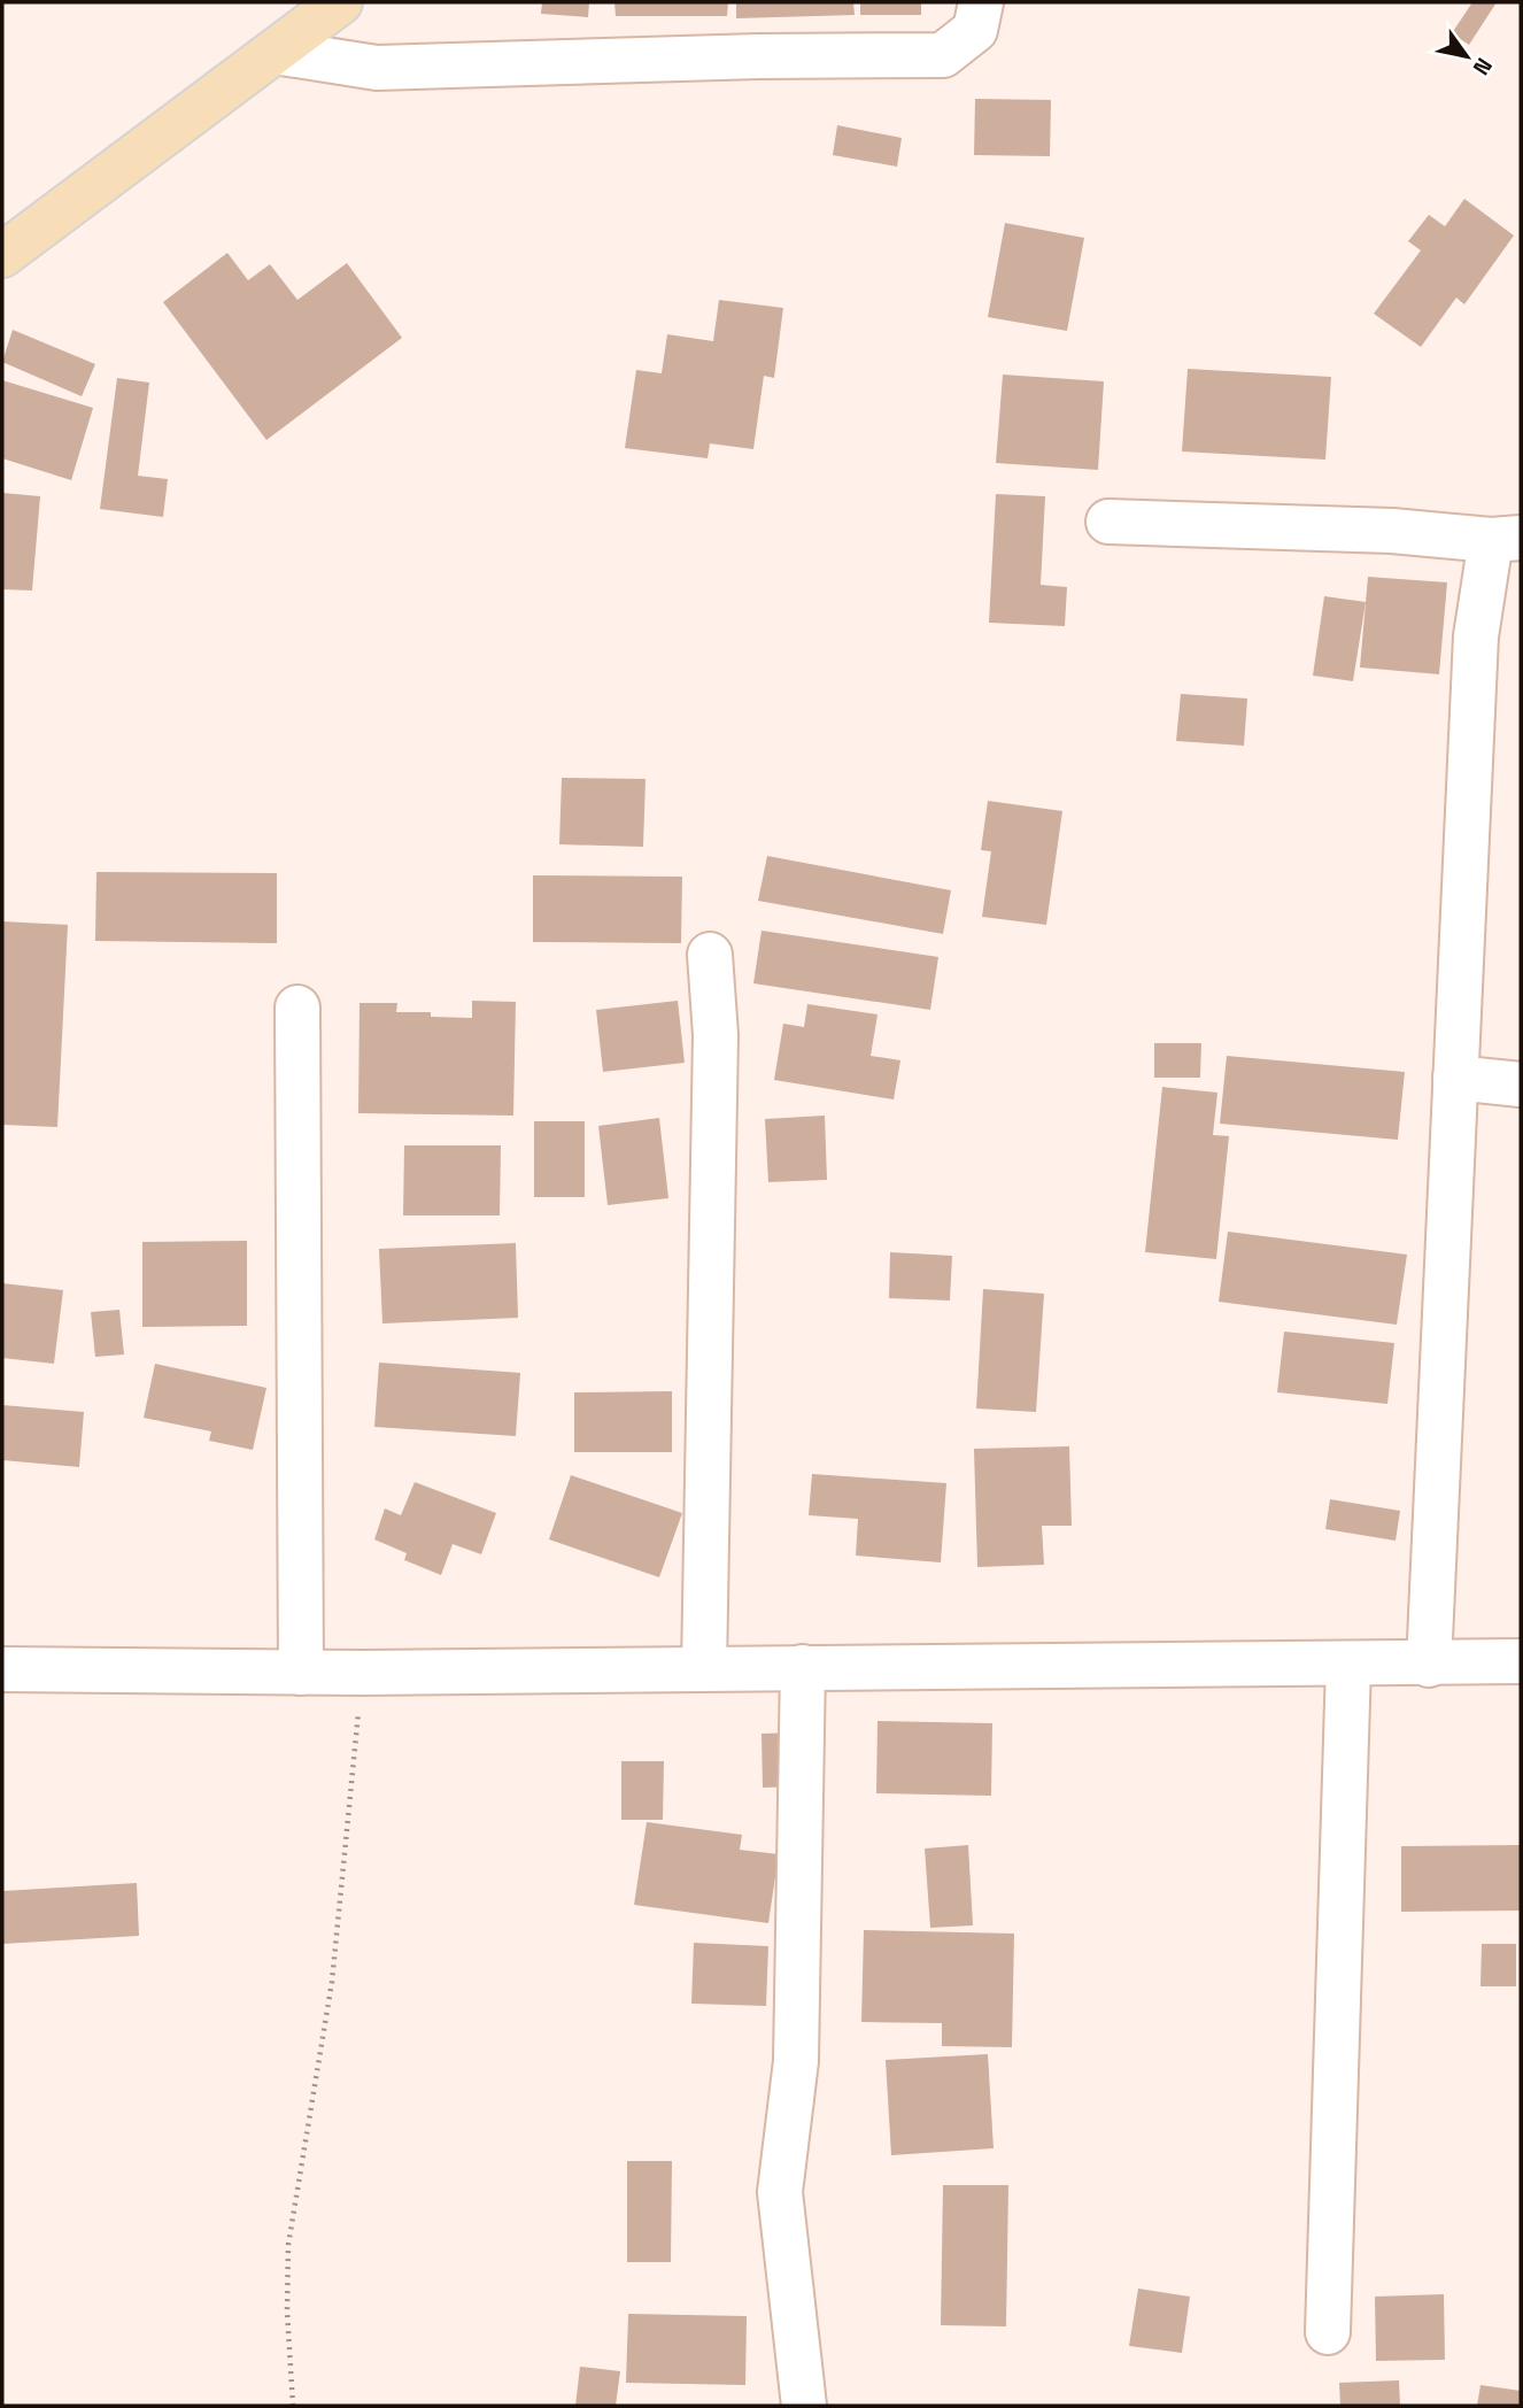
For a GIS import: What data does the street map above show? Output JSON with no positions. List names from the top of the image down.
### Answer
{
  "north": "bottom right"
}
